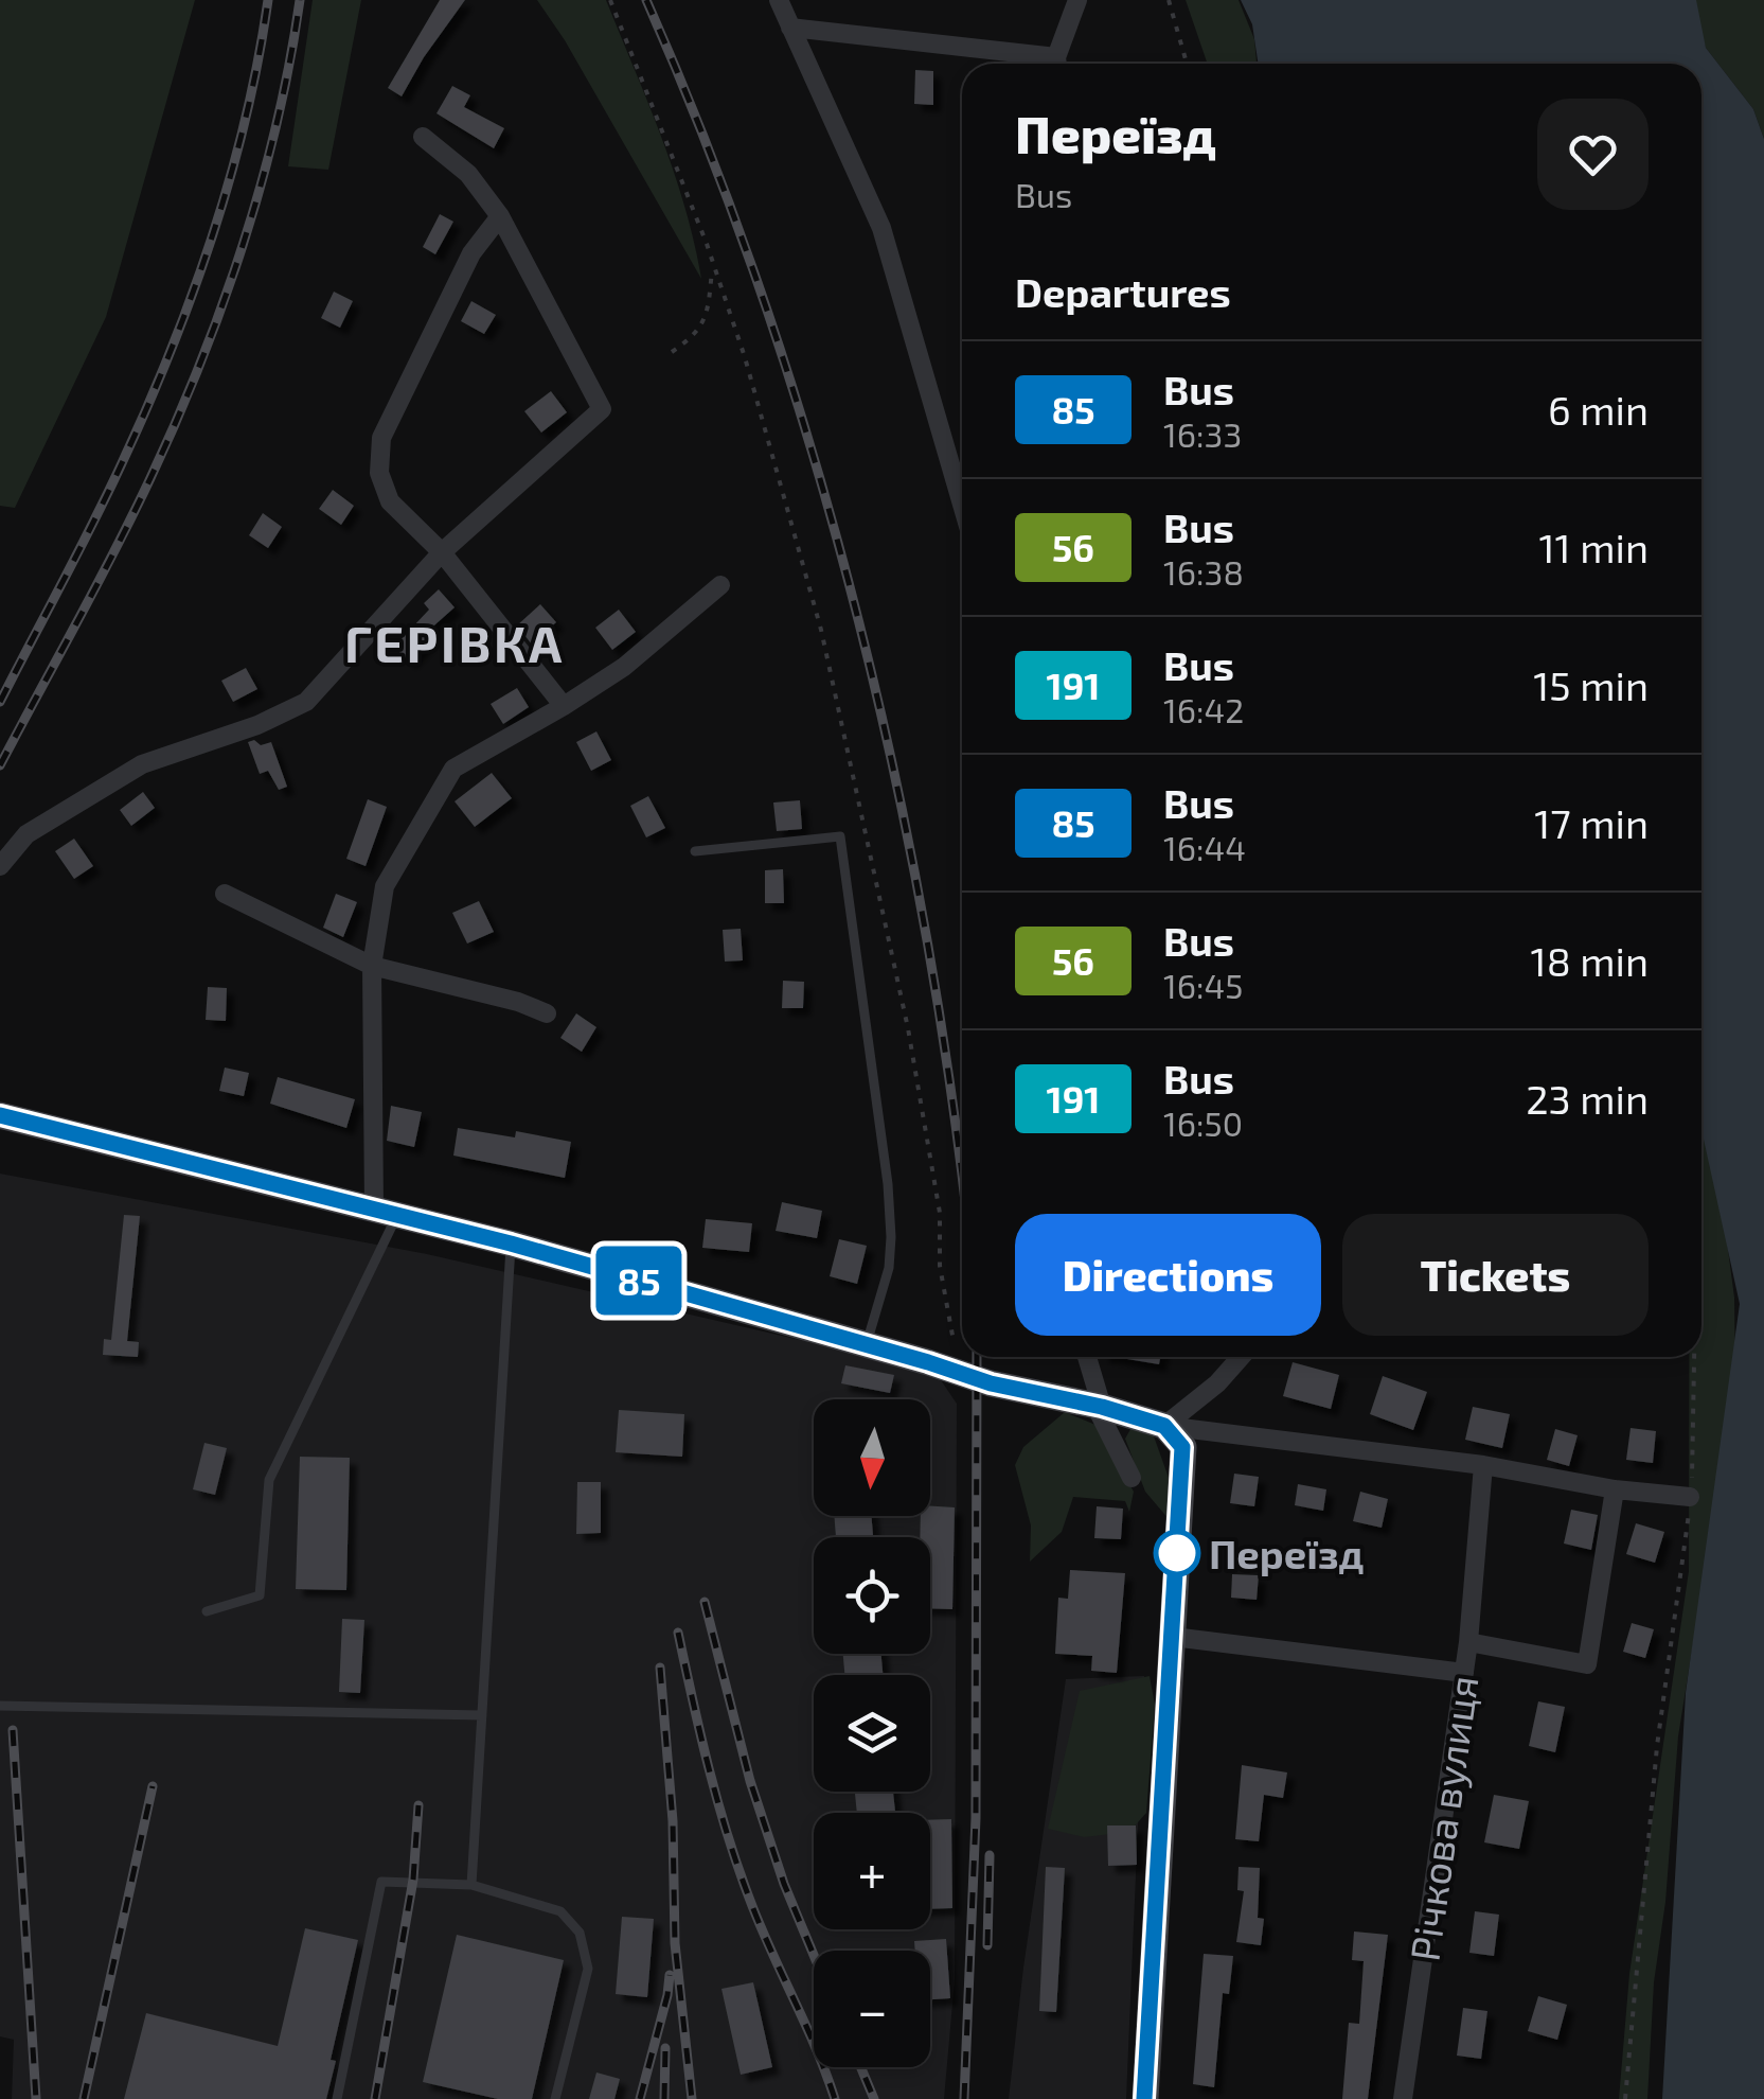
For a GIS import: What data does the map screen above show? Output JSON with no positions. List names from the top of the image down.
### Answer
{
  "streets": {
    "street": ["Річкова вулиця"]
  },
  "districts": ["ГЕРІВКА"],
  "places": ["Переїзд"],
  "lines": ["bus line 85"],
  "north": "bottom",
  "page": {
    "on_map": "85",
    "heading": [
      ["Переїзд", "Bus"],
      "Departures"
    ],
    "list": [
      {
        "mark": "85",
        "name": "Bus",
        "note": "16:33",
        "value": "6 min"
      },
      {
        "mark": "56",
        "name": "Bus",
        "note": "16:38",
        "value": "11 min"
      },
      {
        "mark": "191",
        "name": "Bus",
        "note": "16:42",
        "value": "15 min"
      },
      {
        "mark": "85",
        "name": "Bus",
        "note": "16:44",
        "value": "17 min"
      },
      {
        "mark": "56",
        "name": "Bus",
        "note": "16:45",
        "value": "18 min"
      },
      {
        "mark": "191",
        "name": "Bus",
        "note": "16:50",
        "value": "23 min"
      }
    ],
    "buttons": ["Directions", "Tickets"],
    "map_buttons": ["+", "−"]
  }
}
